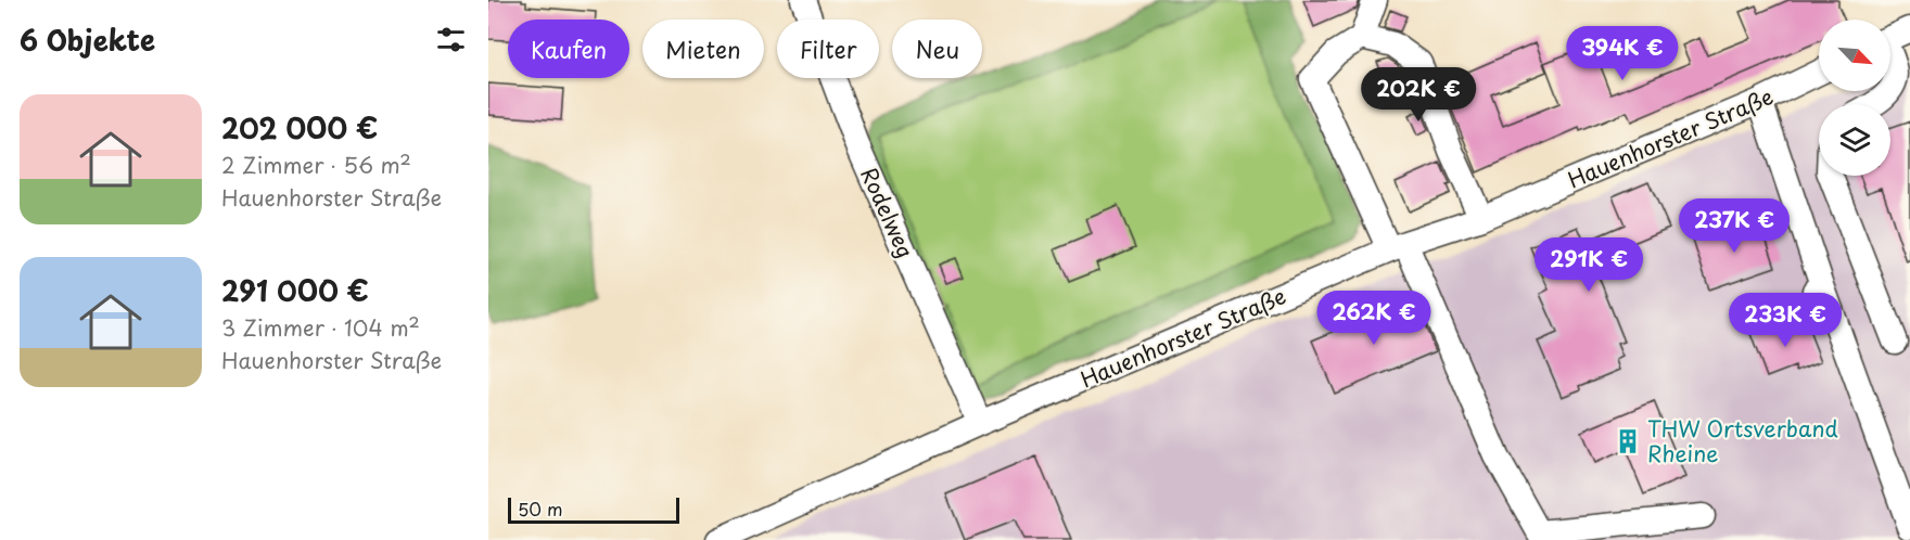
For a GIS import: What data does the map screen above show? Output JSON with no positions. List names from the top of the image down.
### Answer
{
  "streets": {
    "street": ["Hauenhorster Straße", "Rodelweg"]
  },
  "crossings": [
    ["Hauenhorster Straße", "Rodelweg"]
  ],
  "places": {
    "building": ["THW Ortsverband Rheine"]
  },
  "scale_bar": "50 m",
  "north": "bottom right",
  "page": {
    "heading": "6 Objekte",
    "chip": [
      "Kaufen",
      "Mieten",
      "Filter",
      "Neu"
    ],
    "price": [
      "394K €",
      "202K €",
      "237K €",
      "291K €",
      "262K €",
      "233K €"
    ],
    "list": [
      {
        "name": "202 000 €",
        "note": "2 Zimmer · 56 m² · Hauenhorster Straße"
      },
      {
        "name": "291 000 €",
        "note": "3 Zimmer · 104 m² · Hauenhorster Straße"
      }
    ],
    "scale": "50 m"
  }
}
